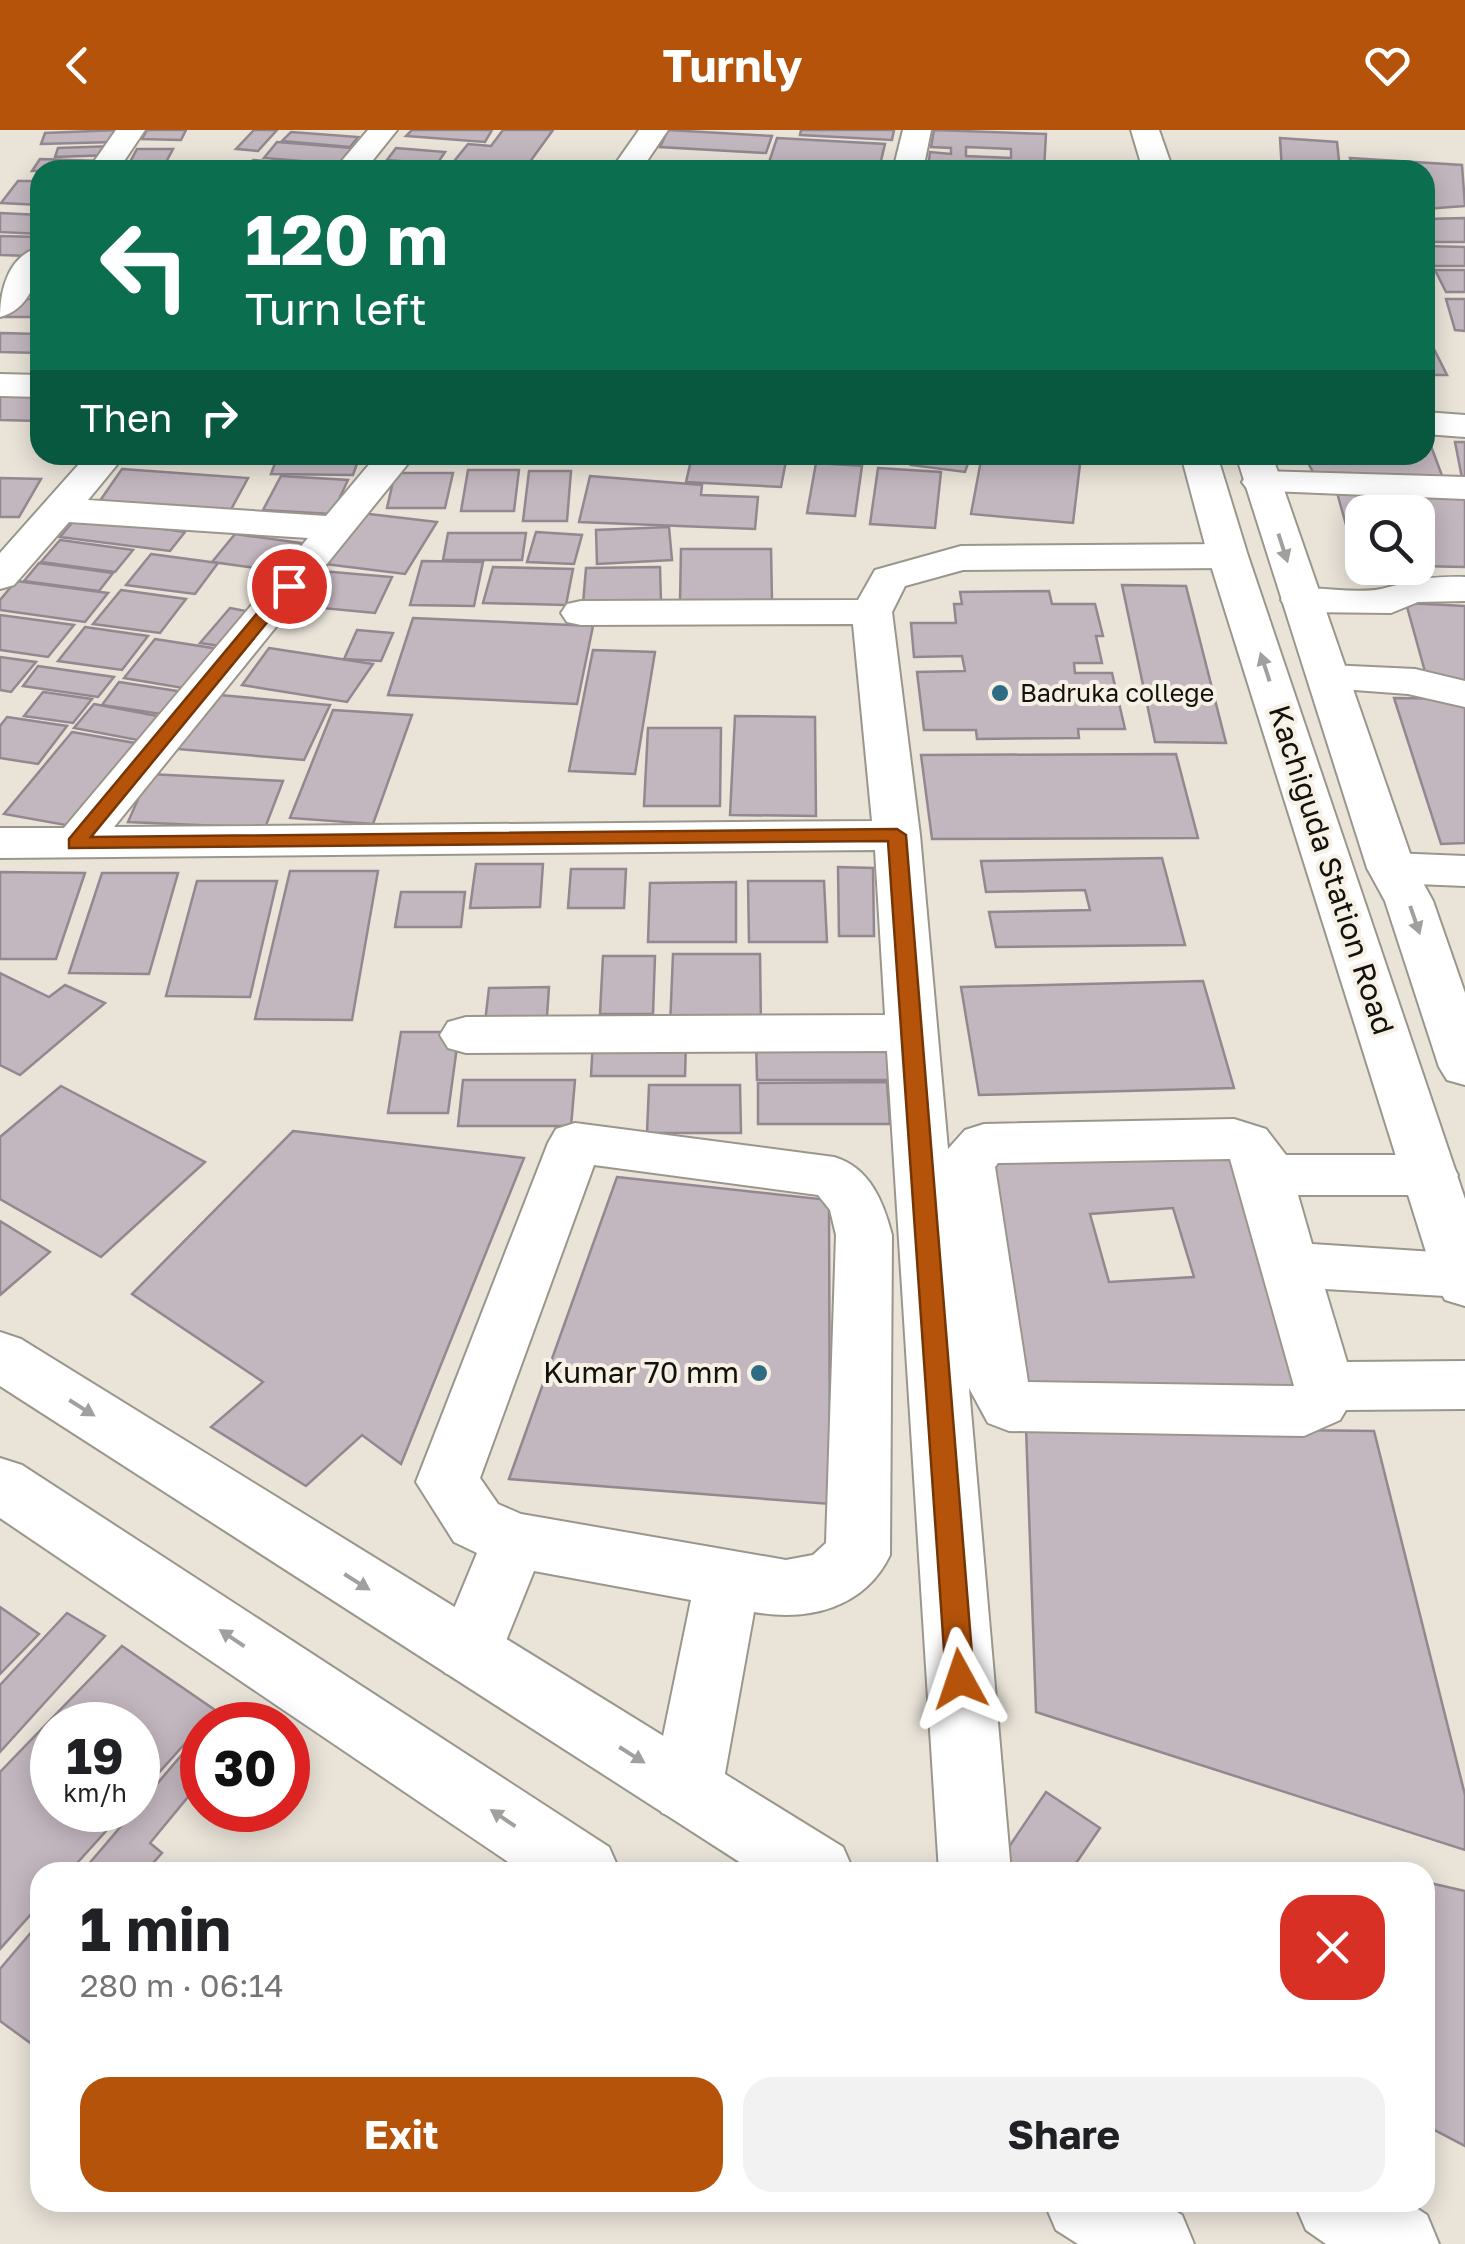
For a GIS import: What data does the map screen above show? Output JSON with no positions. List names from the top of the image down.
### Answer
{
  "streets": {
    "street": ["Kachiguda Station Road"]
  },
  "places": ["Badruka college", "Kumar 70 mm"],
  "page": {
    "header": "Turnly",
    "turn": ["120 m", "Turn left"],
    "then": "Then",
    "speed": "19 km/h",
    "limit": "30",
    "heading": ["1 min", "280 m · 06:14"],
    "buttons": ["Exit", "Share"]
  }
}
